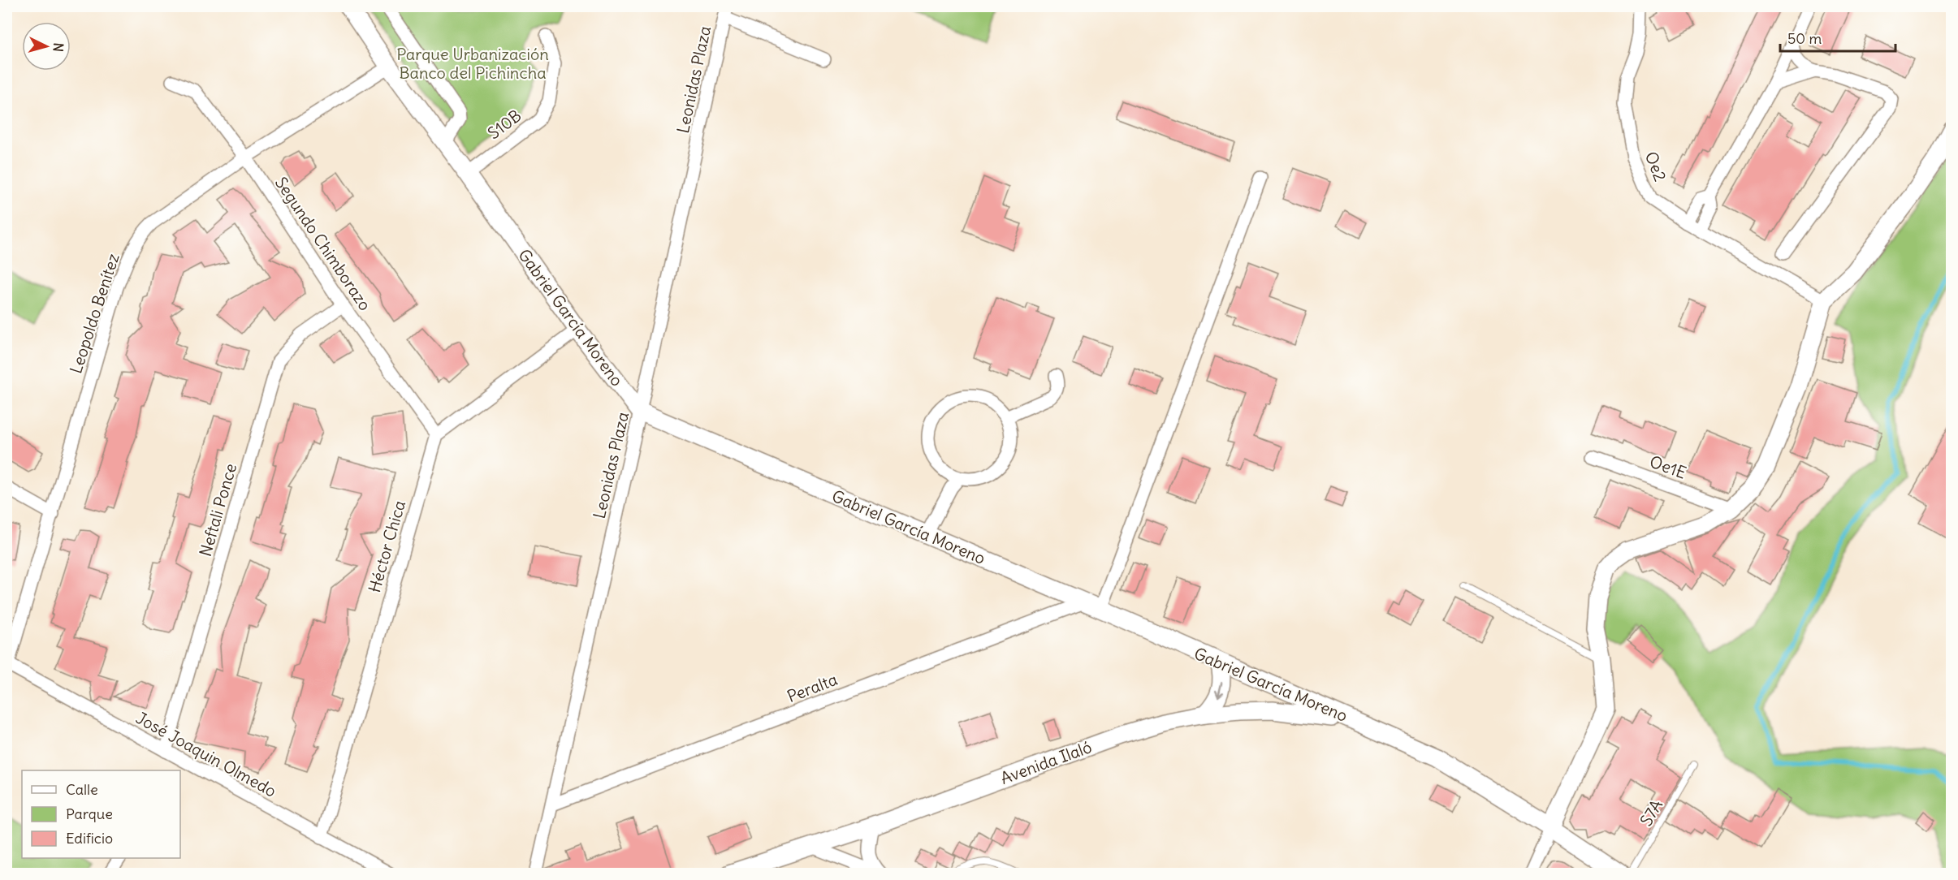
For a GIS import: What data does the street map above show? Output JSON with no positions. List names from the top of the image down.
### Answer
{
  "streets": {
    "street": [
      "Leonidas Plaza",
      "S10B",
      "Oe2",
      "Segundo Chimborazo",
      "Leopoldo Benítez",
      "Gabriel García Moreno",
      "Oe1E",
      "Neftali Ponce",
      "Héctor Chica",
      "Peralta",
      "José Joaquin Olmedo",
      "Avenida Ilaló"
    ],
    "lane": ["S7A"]
  },
  "crossings": [
    ["Leonidas Plaza", "Gabriel García Moreno"],
    ["Leonidas Plaza", "Peralta"],
    ["S10B", "Gabriel García Moreno"],
    ["Segundo Chimborazo", "Leopoldo Benítez"],
    ["Segundo Chimborazo", "Neftali Ponce"],
    ["Segundo Chimborazo", "Héctor Chica"],
    ["Leopoldo Benítez", "Gabriel García Moreno"],
    ["Leopoldo Benítez", "José Joaquin Olmedo"],
    ["Gabriel García Moreno", "Peralta"],
    ["Gabriel García Moreno", "Avenida Ilaló"],
    ["Neftali Ponce", "José Joaquin Olmedo"],
    ["Héctor Chica", "José Joaquin Olmedo"]
  ],
  "parks": ["Parque Urbanización Banco del Pichincha"],
  "legend": ["Calle", "Parque", "Edificio"],
  "scale_bar": "50 m",
  "north": "right"
}
